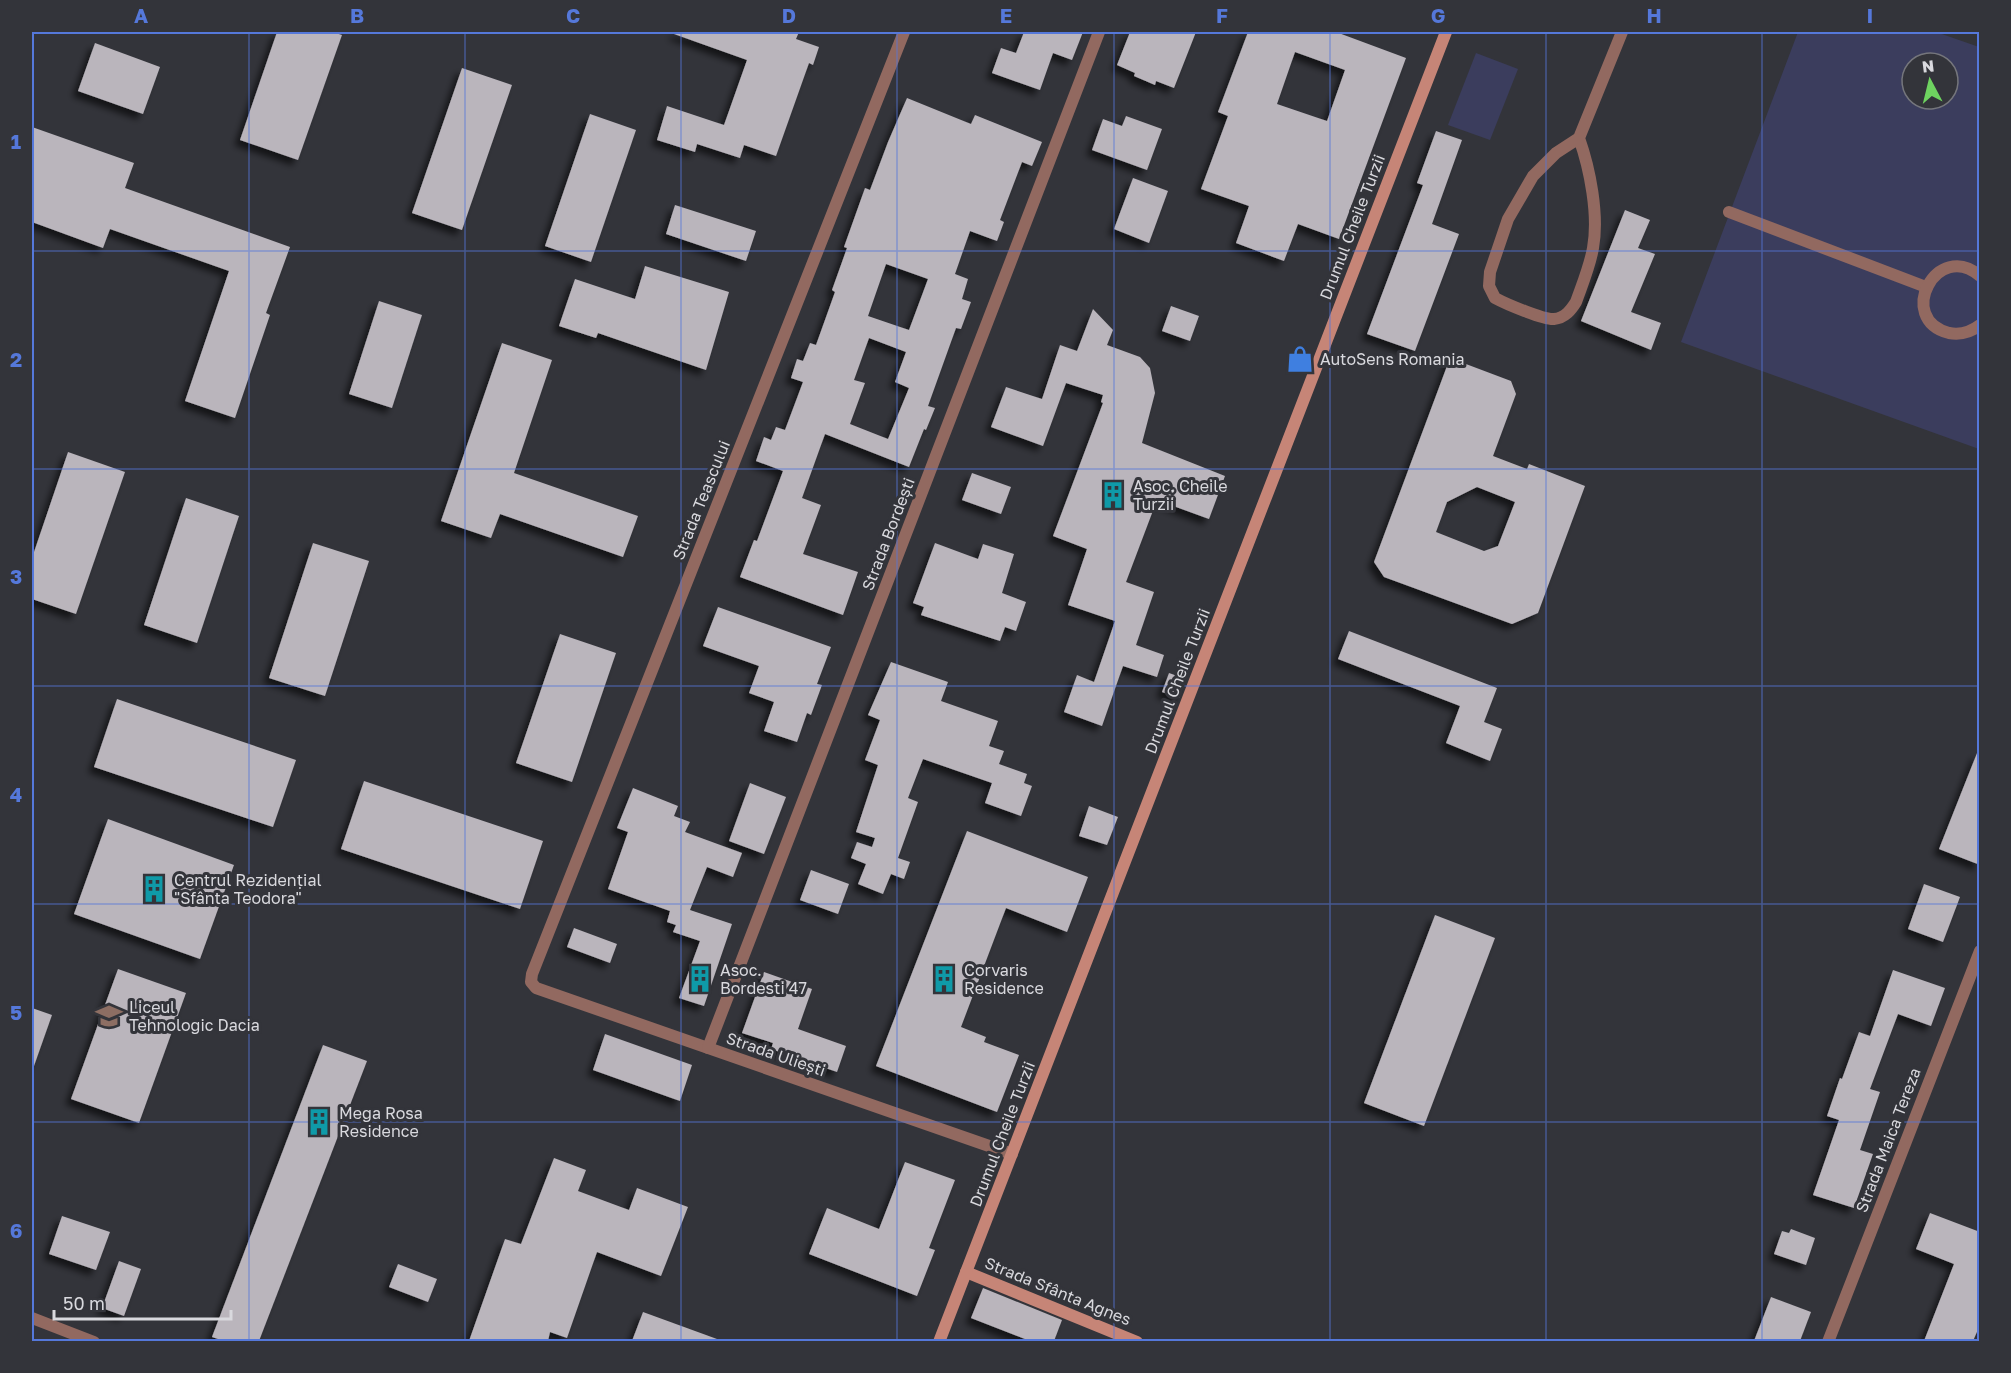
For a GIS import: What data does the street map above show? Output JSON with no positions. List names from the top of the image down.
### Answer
{
  "streets": {
    "street": [
      "Drumul Cheile Turzii",
      "Strada Teascului",
      "Strada Bordești",
      "Strada Uliești",
      "Strada Maica Tereza",
      "Strada Sfânta Agnes"
    ]
  },
  "crossings": [
    ["Drumul Cheile Turzii", "Strada Uliești"],
    ["Drumul Cheile Turzii", "Strada Sfânta Agnes"],
    ["Strada Teascului", "Strada Uliești"],
    ["Strada Bordești", "Strada Uliești"]
  ],
  "places": {
    "shop": ["AutoSens Romania"],
    "building": [
      "Asoc. Cheile Turzii",
      "Centrul Rezidențial \"Sfânta Teodora\"",
      "Asoc. Bordesti 47",
      "Corvaris Residence",
      "Mega Rosa Residence"
    ],
    "school or university": ["Liceul Tehnologic Dacia"]
  },
  "scale_bar": "50 m",
  "north": "top",
  "grid": {
    "columns": [
      "A",
      "B",
      "C",
      "D",
      "E",
      "F",
      "G",
      "H",
      "I"
    ],
    "rows": [
      "1",
      "2",
      "3",
      "4",
      "5",
      "6"
    ]
  }
}
